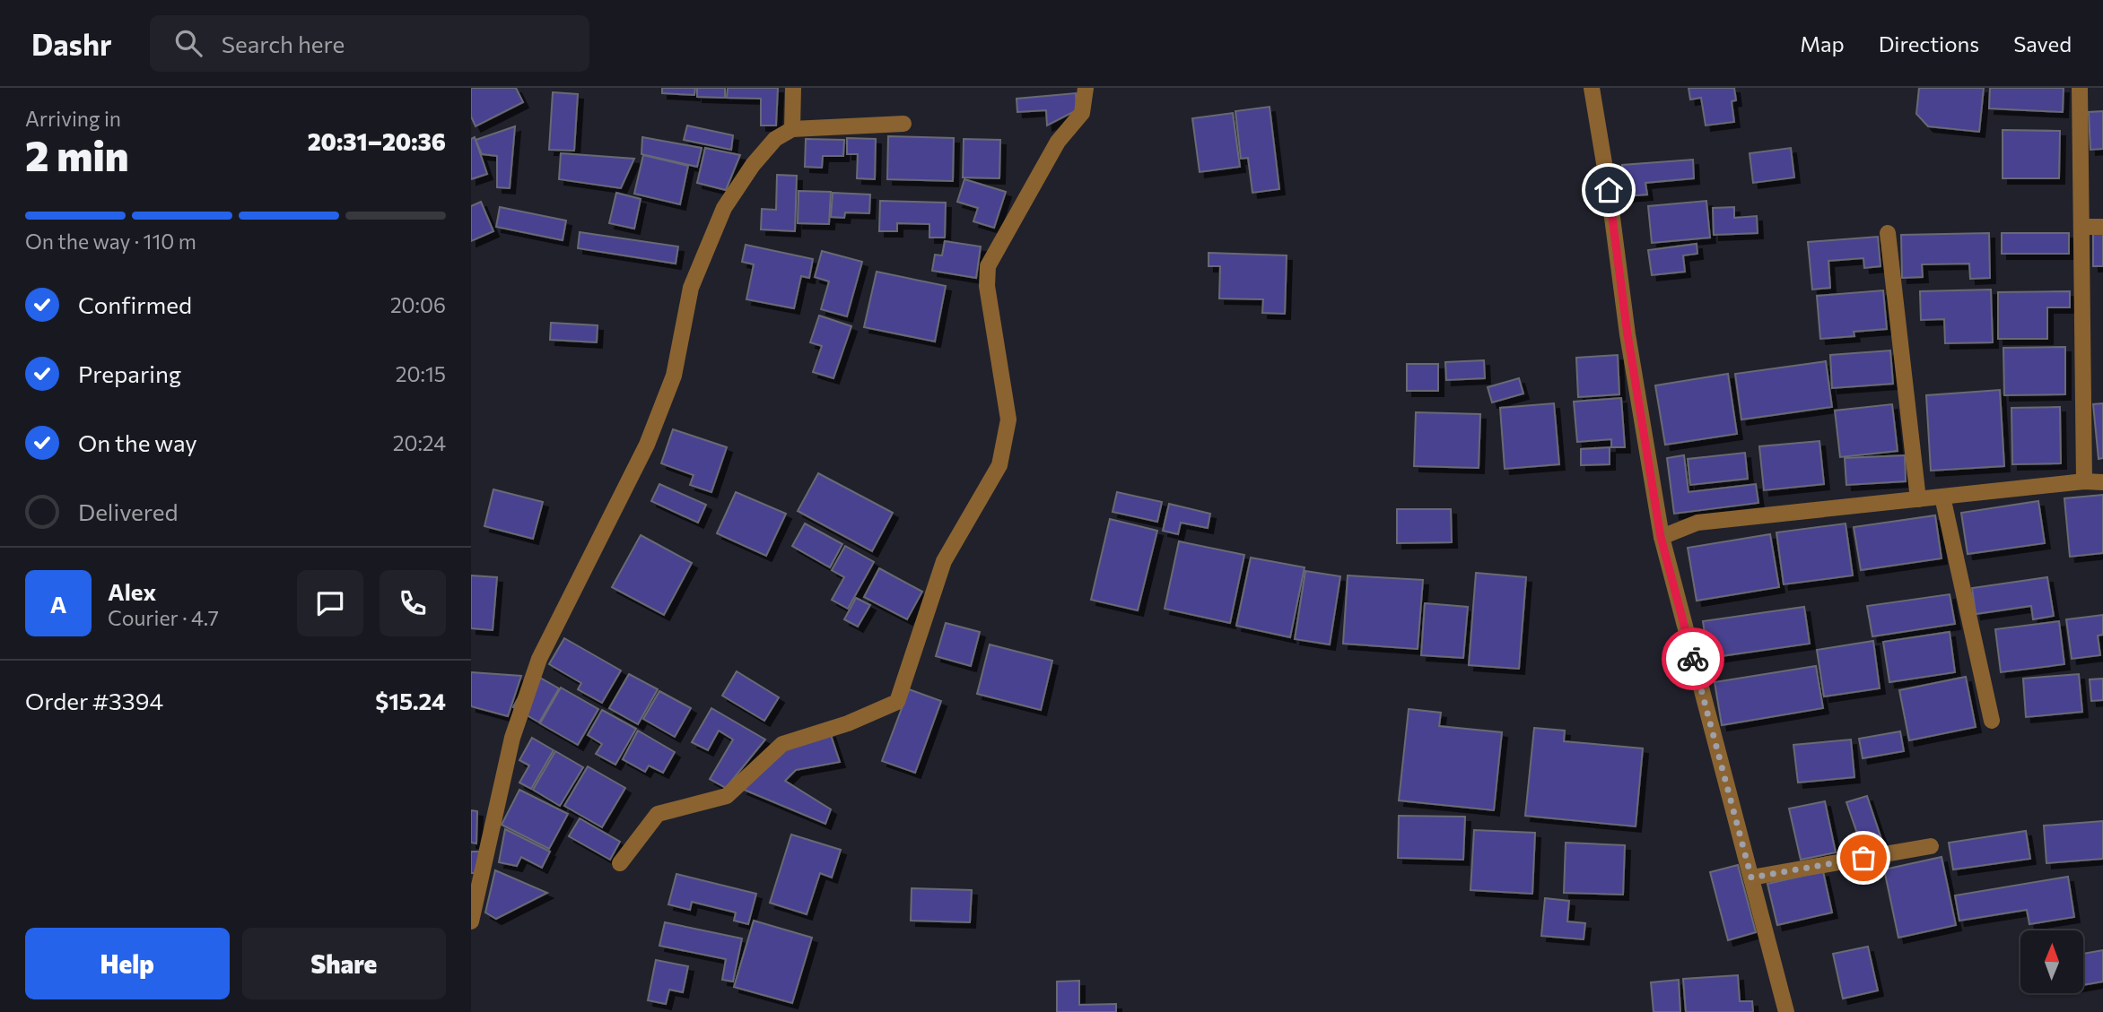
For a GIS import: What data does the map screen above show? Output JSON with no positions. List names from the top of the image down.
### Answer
{
  "north": "top",
  "page": {
    "header": "Dashr",
    "search": "Search here",
    "nav": ["Map", "Directions", "Saved"],
    "heading": ["2 min", "Arriving in", "20:31–20:36"],
    "panel": [
      "Alex",
      "Courier · 4.7",
      "Order #3394",
      "$15.24"
    ],
    "bar": "On the way · 110 m",
    "list": [
      ["Confirmed", "20:06"],
      ["Preparing", "20:15"],
      ["On the way", "20:24"],
      "Delivered"
    ],
    "round": "A",
    "buttons": ["Help", "Share"]
  }
}
